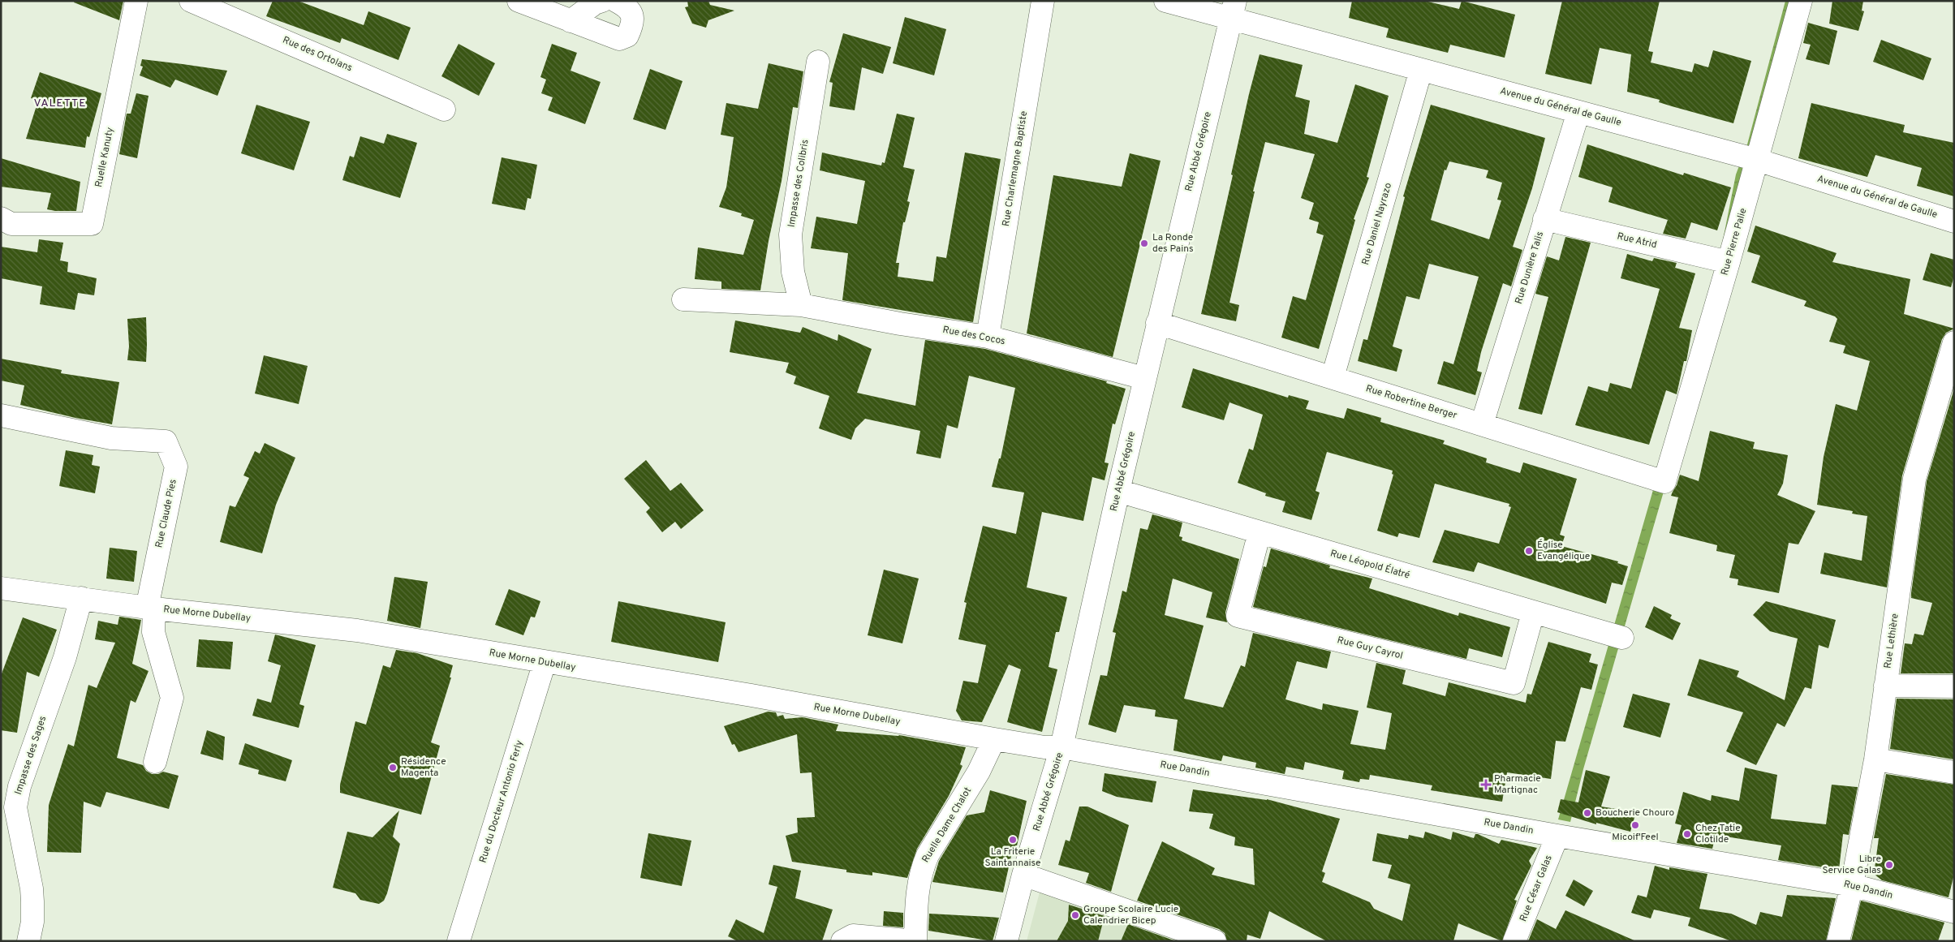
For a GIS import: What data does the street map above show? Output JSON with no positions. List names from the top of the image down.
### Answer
{
  "streets": {
    "street": [
      "Rue des Ortolans",
      "Avenue du Général de Gaulle",
      "Rue Abbé Grégoire",
      "Ruelle Kanuty",
      "Rue Charlemagne Baptiste",
      "Impasse des Colibris",
      "Rue Daniel Nayrazo",
      "Rue Atrid",
      "Rue Pierre Palie",
      "Rue Dunière Talis",
      "Rue des Cocos",
      "Rue Robertine Berger",
      "Rue Claude Pies",
      "Rue Léopold Élatré",
      "Rue Morne Dubellay",
      "Rue Lethière",
      "Rue Guy Cayrol",
      "Impasse des Sages",
      "Rue Dandin",
      "Rue du Docteur Antonio Ferly",
      "Ruelle Dame Chalot",
      "Rue César Galas"
    ]
  },
  "crossings": [
    ["Avenue du Général de Gaulle", "Rue Abbé Grégoire"],
    ["Avenue du Général de Gaulle", "Rue Daniel Nayrazo"],
    ["Avenue du Général de Gaulle", "Rue Pierre Palie"],
    ["Avenue du Général de Gaulle", "Rue Dunière Talis"],
    ["Rue Abbé Grégoire", "Rue des Cocos"],
    ["Rue Abbé Grégoire", "Rue Robertine Berger"],
    ["Rue Abbé Grégoire", "Rue Léopold Élatré"],
    ["Rue Abbé Grégoire", "Rue Morne Dubellay"],
    ["Rue Abbé Grégoire", "Rue Dandin"],
    ["Rue Charlemagne Baptiste", "Rue des Cocos"],
    ["Impasse des Colibris", "Rue des Cocos"],
    ["Rue Daniel Nayrazo", "Rue Robertine Berger"],
    ["Rue Atrid", "Rue Pierre Palie"],
    ["Rue Atrid", "Rue Dunière Talis"],
    ["Rue Pierre Palie", "Rue Robertine Berger"],
    ["Rue Dunière Talis", "Rue Robertine Berger"],
    ["Rue Claude Pies", "Rue Morne Dubellay"],
    ["Rue Léopold Élatré", "Rue Guy Cayrol"],
    ["Rue Morne Dubellay", "Impasse des Sages"],
    ["Rue Morne Dubellay", "Rue Dandin"],
    ["Rue Morne Dubellay", "Rue du Docteur Antonio Ferly"],
    ["Rue Morne Dubellay", "Ruelle Dame Chalot"],
    ["Rue Lethière", "Rue Dandin"],
    ["Rue Dandin", "Rue César Galas"]
  ],
  "districts": ["VALETTE"],
  "places": {
    "other": [
      "La Ronde des Pains",
      "Église Evangélique",
      "Résidence Magenta",
      "Boucherie Chouro",
      "Micoif'Feel",
      "Chez Tatie Clotilde",
      "La Friterie Saintannaise",
      "Libre Service Galas",
      "Groupe Scolaire Lucie Calendrier Bicep"
    ],
    "health": ["Pharmacie Martignac"]
  }
}
